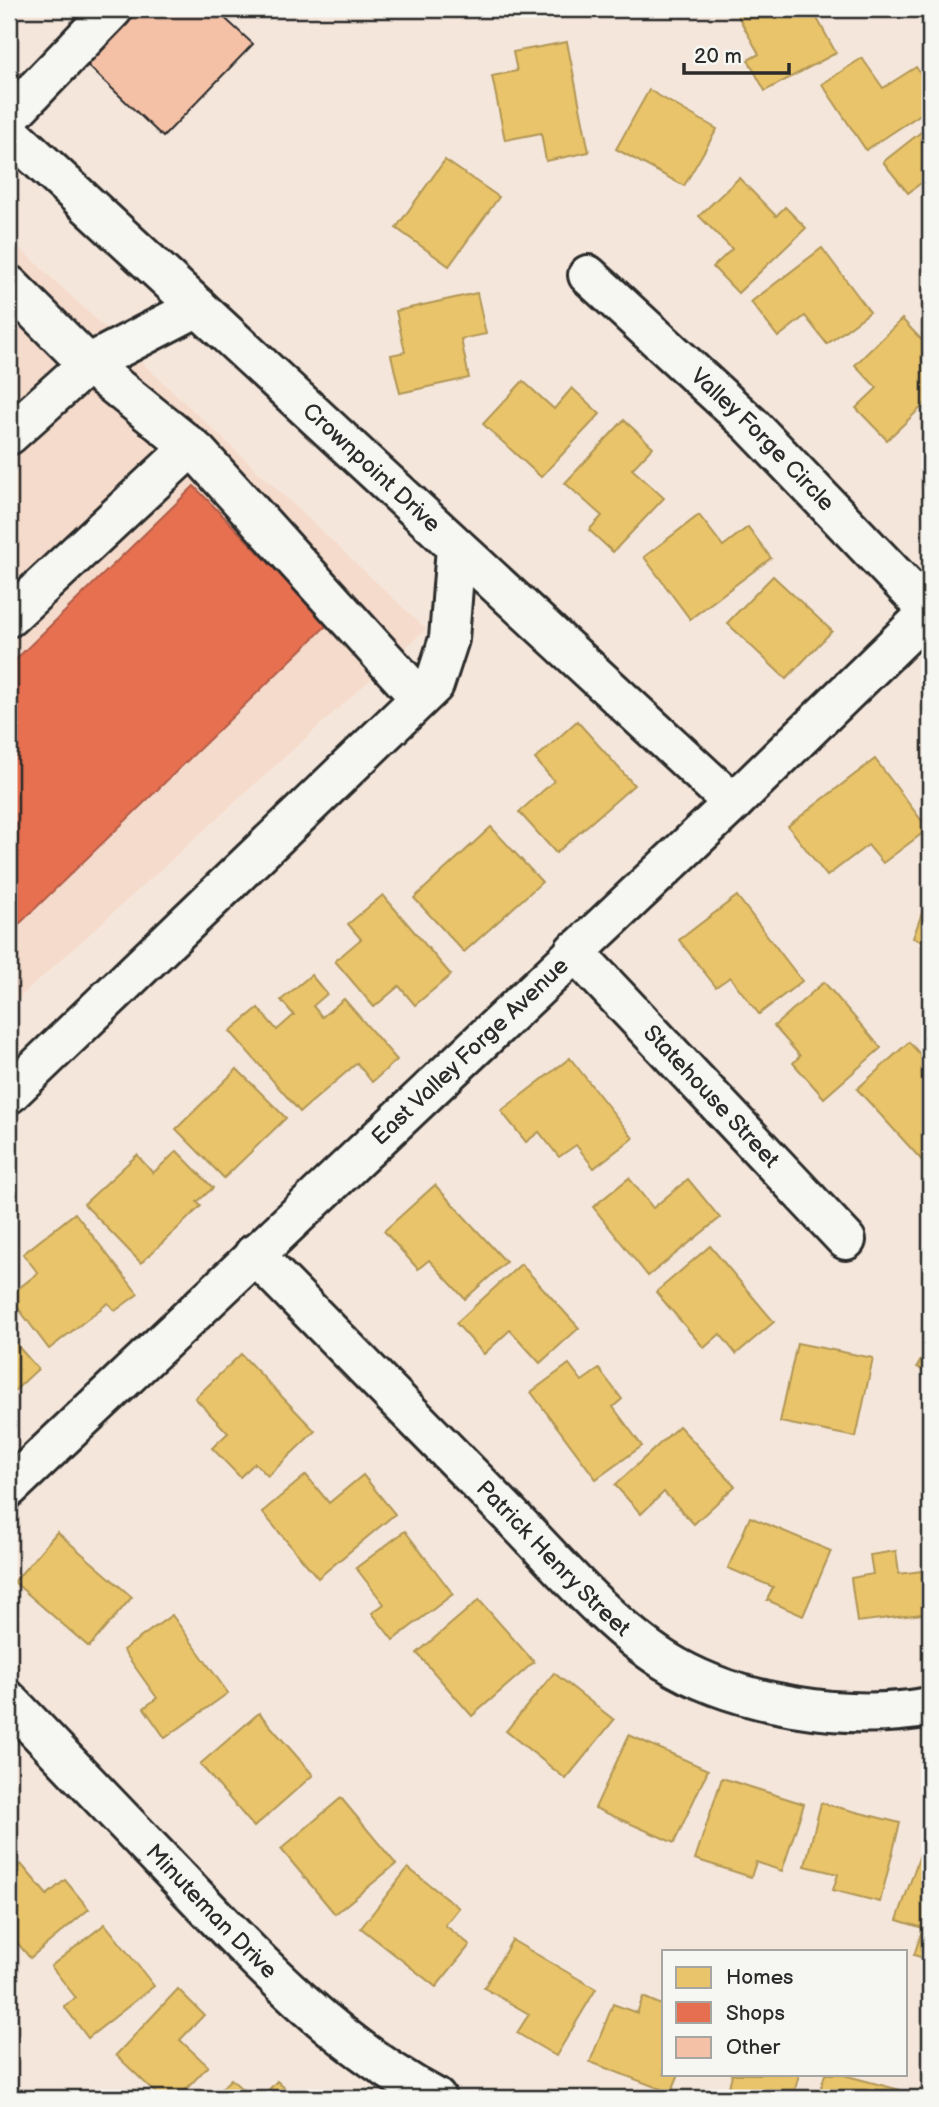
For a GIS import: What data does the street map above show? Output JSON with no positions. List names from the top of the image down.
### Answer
{
  "streets": {
    "street": [
      "Valley Forge Circle",
      "Crownpoint Drive",
      "East Valley Forge Avenue",
      "Statehouse Street",
      "Patrick Henry Street",
      "Minuteman Drive"
    ]
  },
  "crossings": [
    ["Valley Forge Circle", "East Valley Forge Avenue"],
    ["Crownpoint Drive", "East Valley Forge Avenue"],
    ["East Valley Forge Avenue", "Statehouse Street"],
    ["East Valley Forge Avenue", "Patrick Henry Street"]
  ],
  "legend": ["Homes", "Shops", "Other"],
  "scale_bar": "20 m"
}
